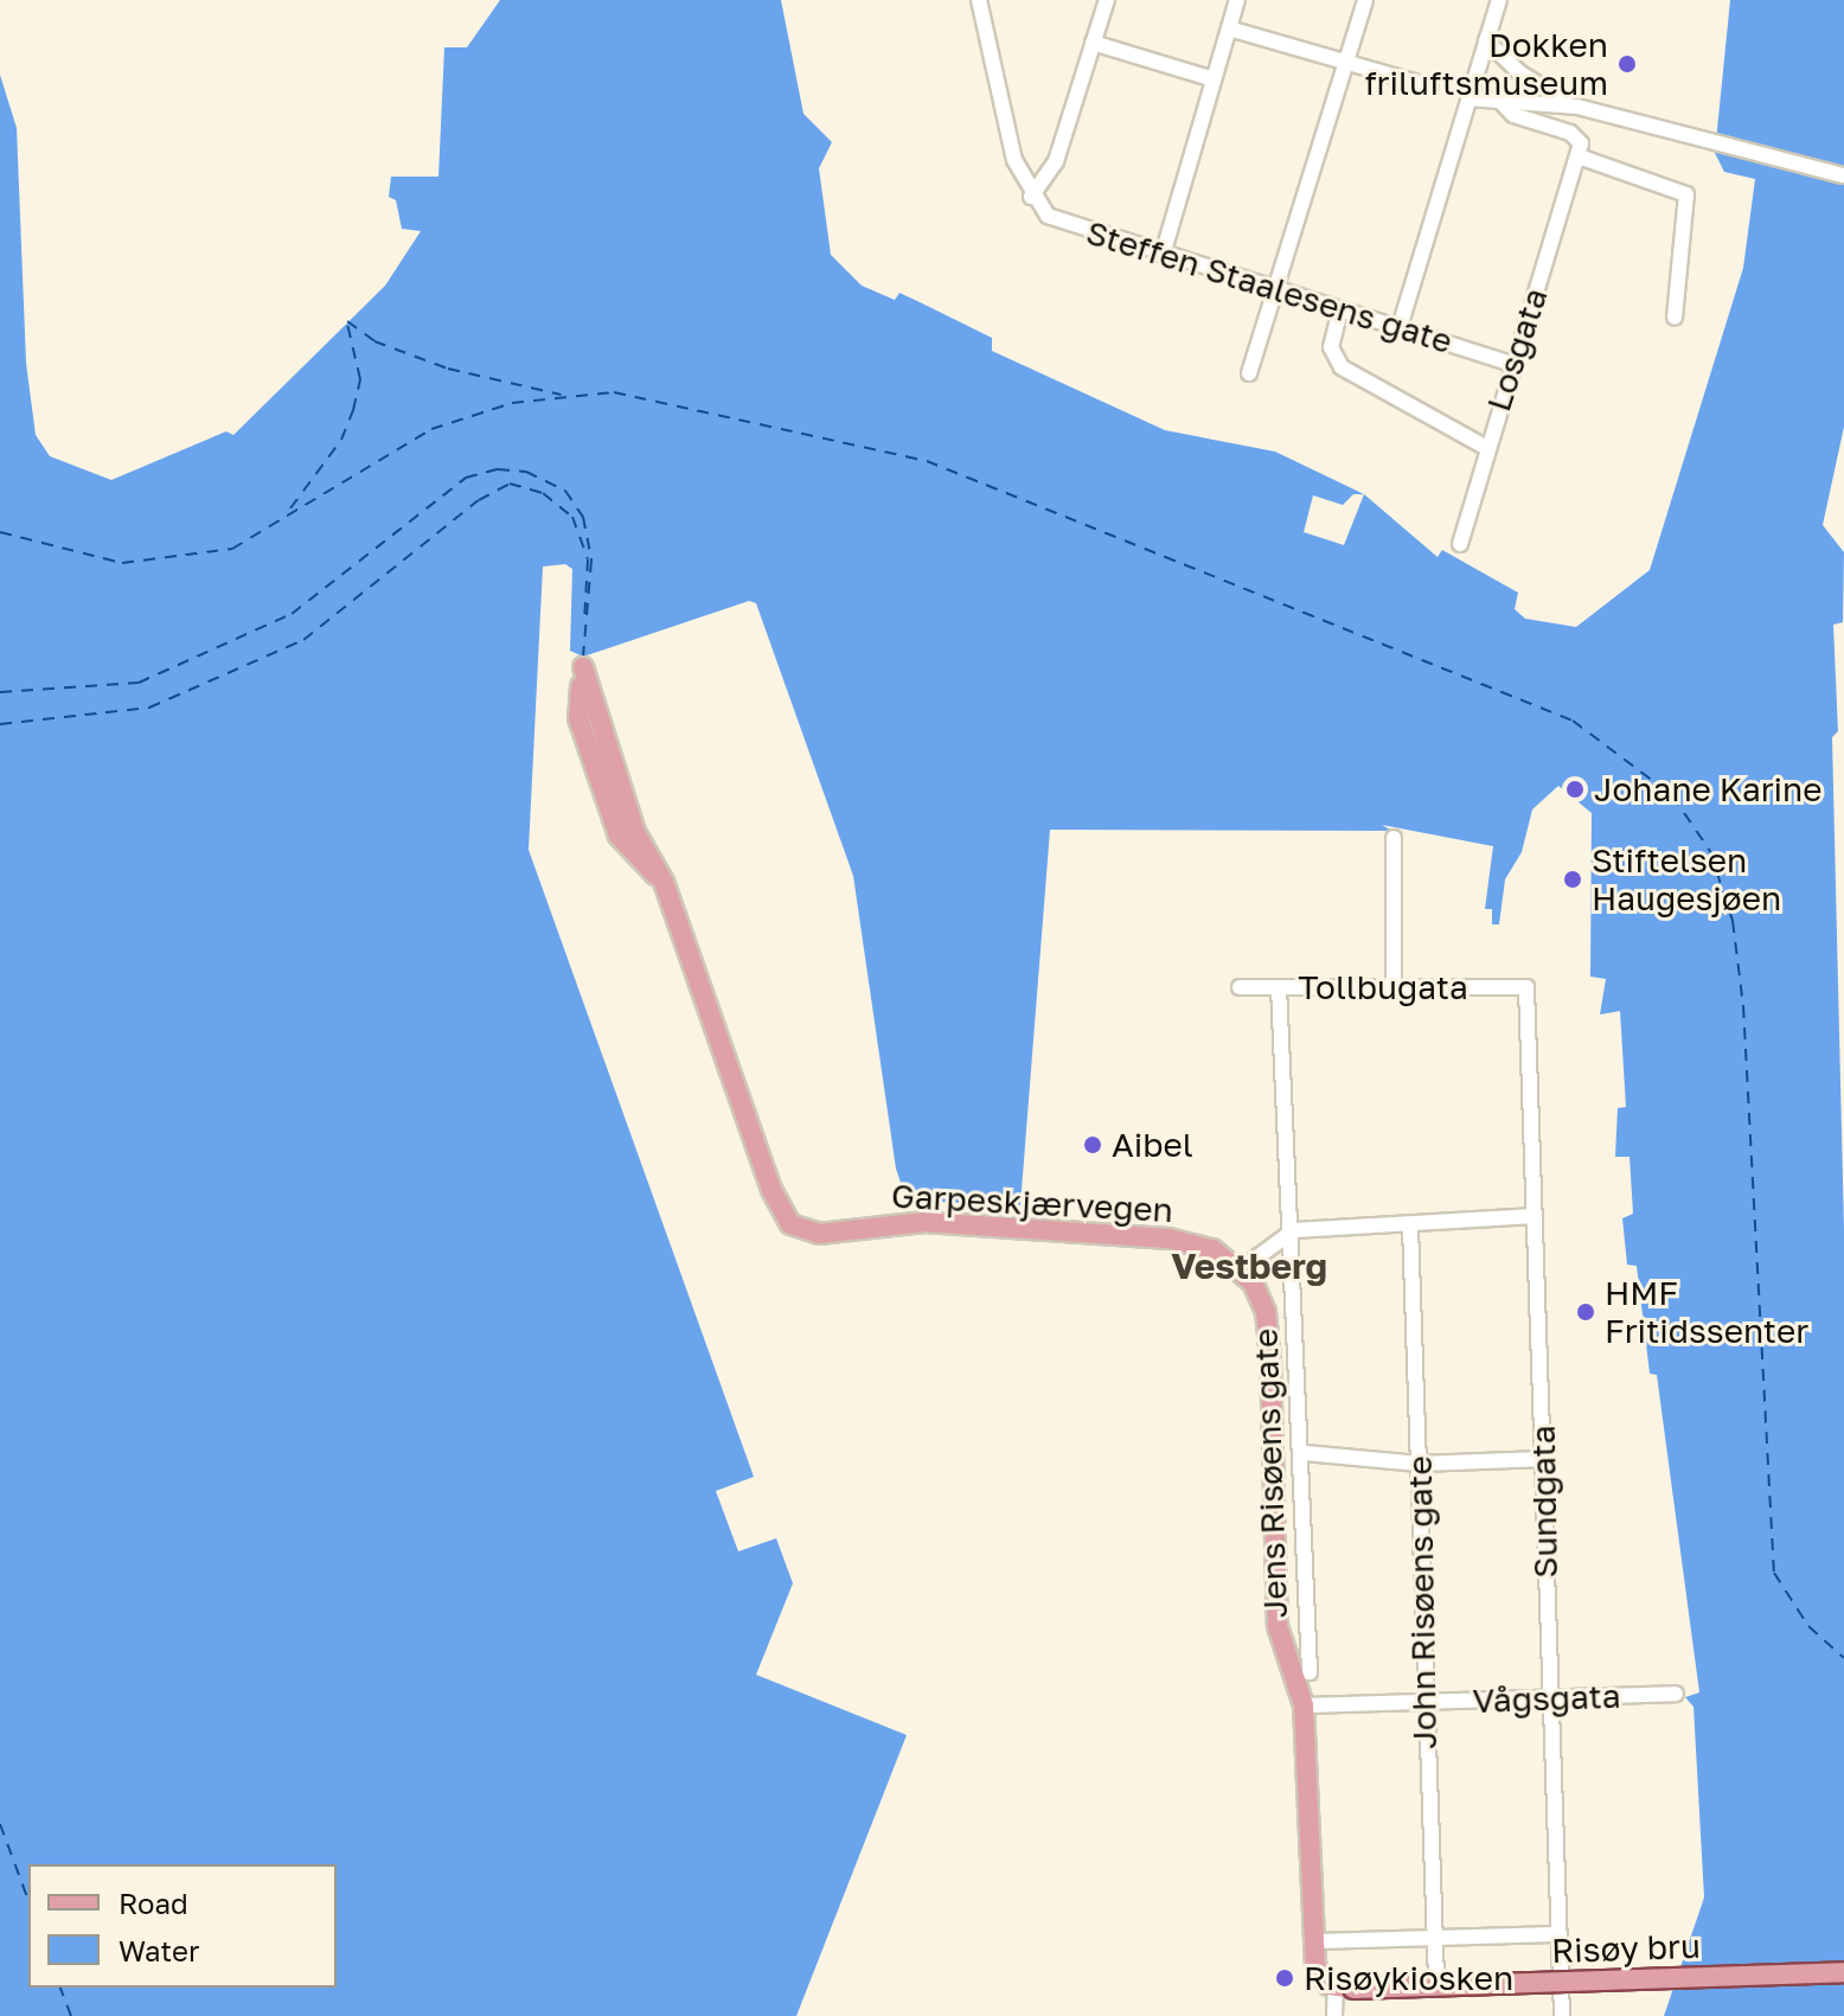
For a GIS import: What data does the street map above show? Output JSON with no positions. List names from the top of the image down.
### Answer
{
  "streets": {
    "main road": ["Garpeskjærvegen", "Risøy bru"],
    "street": [
      "Steffen Staalesens gate",
      "Losgata",
      "Tollbugata",
      "Jens Risøens gate",
      "Sundgata",
      "John Risøens gate",
      "Vågsgata"
    ]
  },
  "crossings": [
    ["Steffen Staalesens gate", "Losgata"],
    ["Tollbugata", "Jens Risøens gate"],
    ["Tollbugata", "Sundgata"],
    ["Sundgata", "Vågsgata"],
    ["John Risøens gate", "Vågsgata"]
  ],
  "districts": ["Vestberg"],
  "places": [
    "Dokken friluftsmuseum",
    "Johane Karine",
    "Stiftelsen Haugesjøen",
    "Aibel",
    "HMF Fritidssenter",
    "Risøykiosken"
  ],
  "legend": ["Road", "Water"]
}
